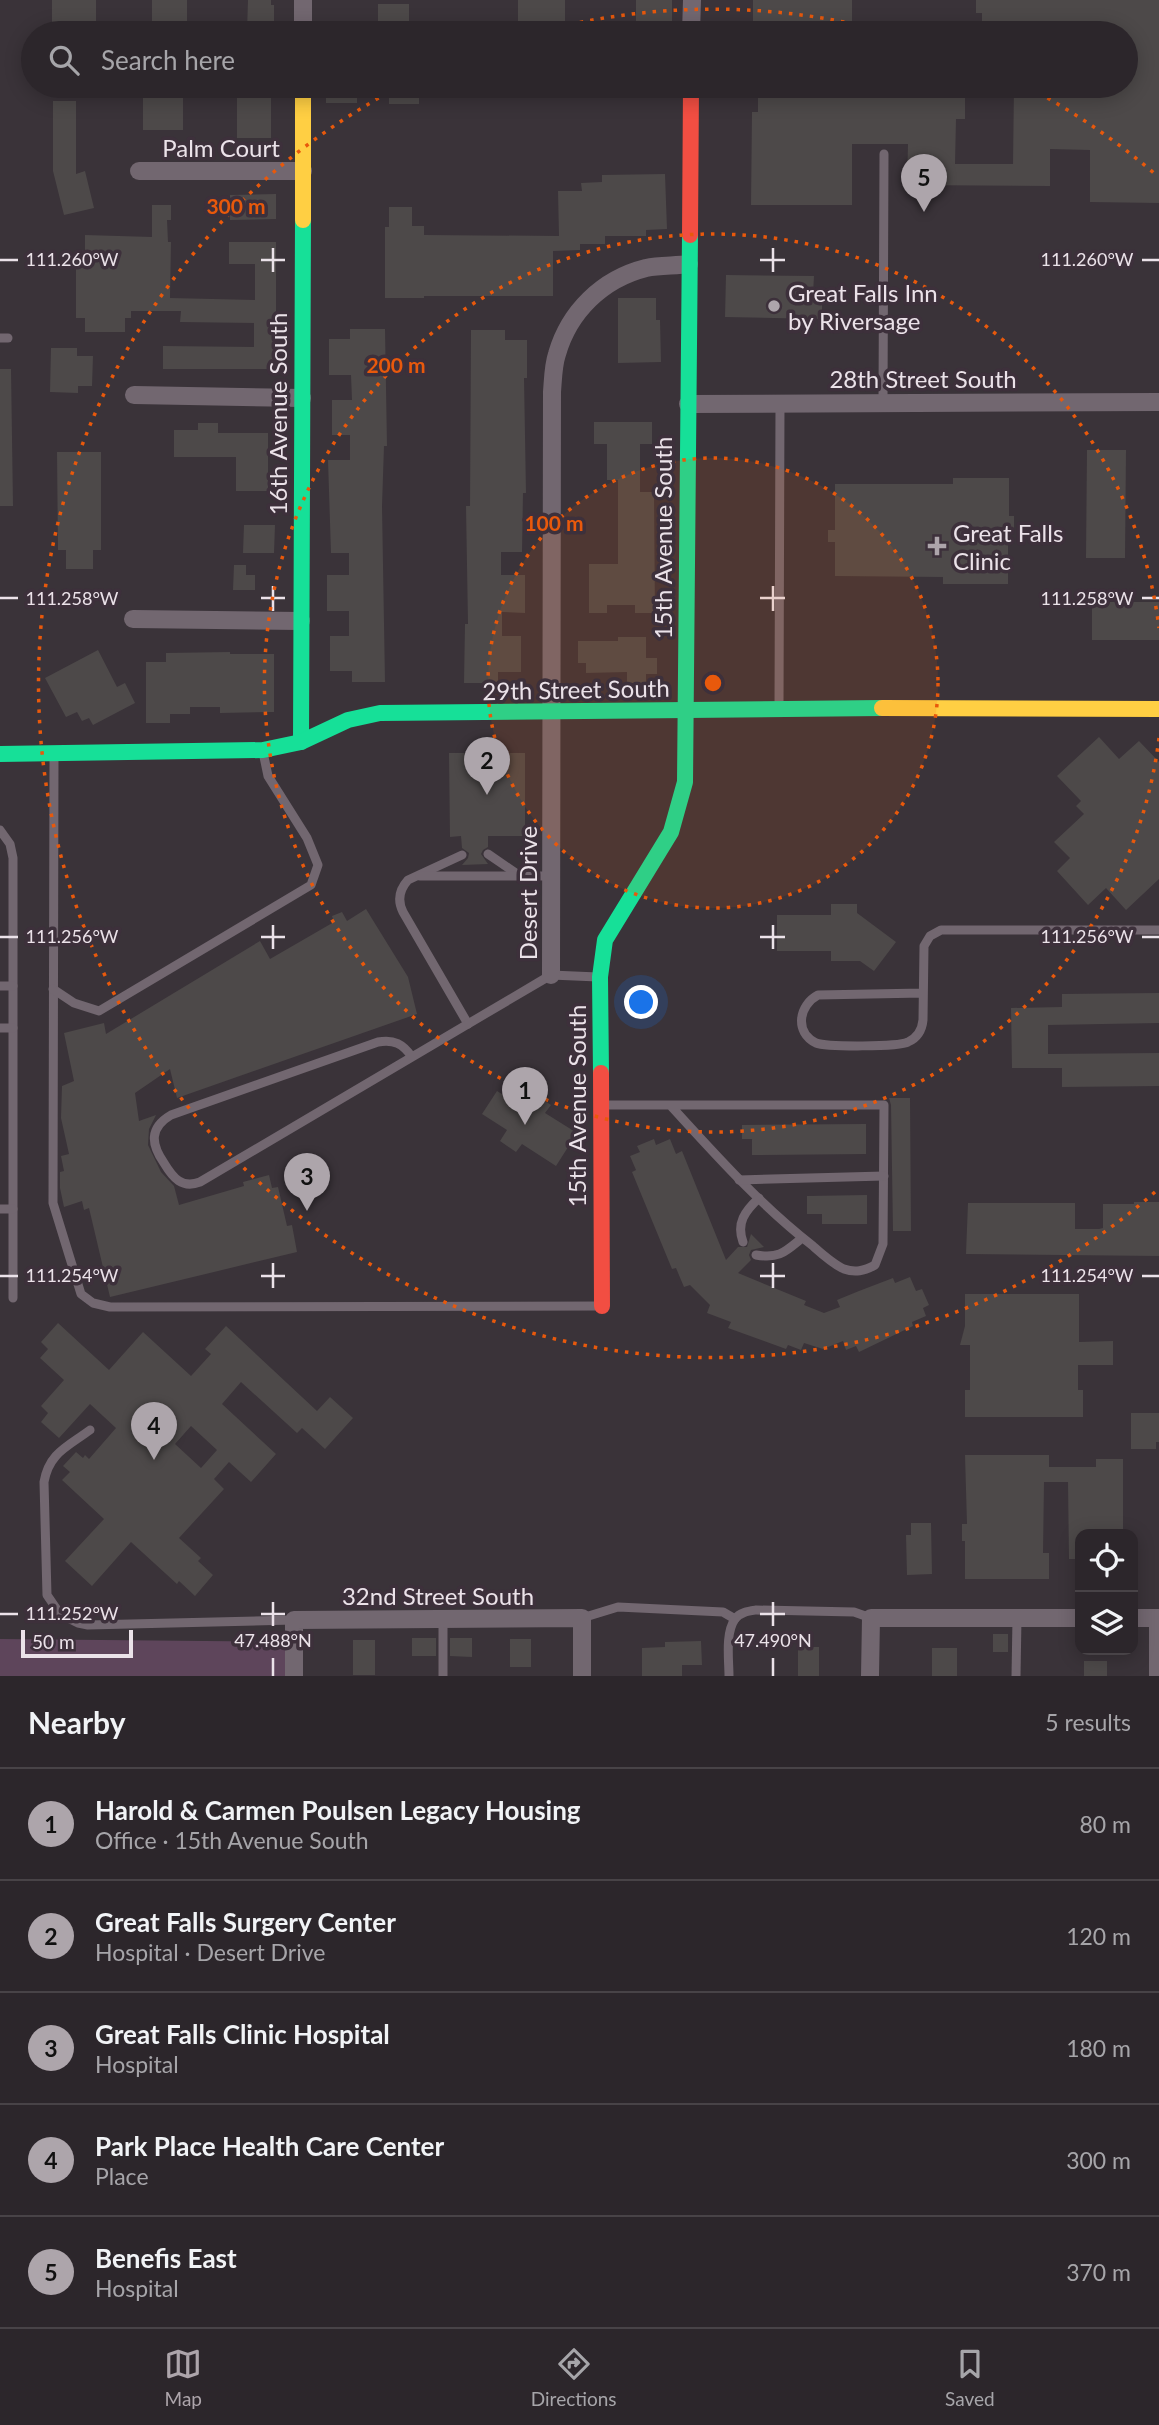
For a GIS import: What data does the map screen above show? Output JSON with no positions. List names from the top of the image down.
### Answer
{
  "streets": {
    "street": [
      "Palm Court",
      "28th Street South",
      "16th Avenue South",
      "15th Avenue South",
      "29th Street South",
      "Desert Drive",
      "32nd Street South"
    ]
  },
  "crossings": [
    ["Palm Court", "16th Avenue South"],
    ["28th Street South", "15th Avenue South"],
    ["16th Avenue South", "29th Street South"],
    ["15th Avenue South", "29th Street South"],
    ["15th Avenue South", "Desert Drive"],
    ["29th Street South", "Desert Drive"]
  ],
  "places": {
    "other": ["Great Falls Inn by Riversage"],
    "health": ["Great Falls Clinic"]
  },
  "scale_bar": "50 m",
  "page": {
    "search": "Search here",
    "pins": [
      "5",
      "2",
      "1",
      "3",
      "4"
    ],
    "scale": "50 m",
    "heading": ["Nearby", "5 results"],
    "list": [
      {
        "mark": "1",
        "name": "Harold & Carmen Poulsen Legacy Housing",
        "note": "Office · 15th Avenue South",
        "value": "80 m"
      },
      {
        "mark": "2",
        "name": "Great Falls Surgery Center",
        "note": "Hospital · Desert Drive",
        "value": "120 m"
      },
      {
        "mark": "3",
        "name": "Great Falls Clinic Hospital",
        "note": "Hospital",
        "value": "180 m"
      },
      {
        "mark": "4",
        "name": "Park Place Health Care Center",
        "note": "Place",
        "value": "300 m"
      },
      {
        "mark": "5",
        "name": "Benefis East",
        "note": "Hospital",
        "value": "370 m"
      }
    ],
    "nav": ["Map", "Directions", "Saved"]
  },
  "coordinates": [
    "111.260°W",
    "111.258°W",
    "111.256°W",
    "111.254°W",
    "111.252°W",
    "47.488°N",
    "47.490°N"
  ],
  "rings": ["300 m", "200 m", "100 m"]
}
